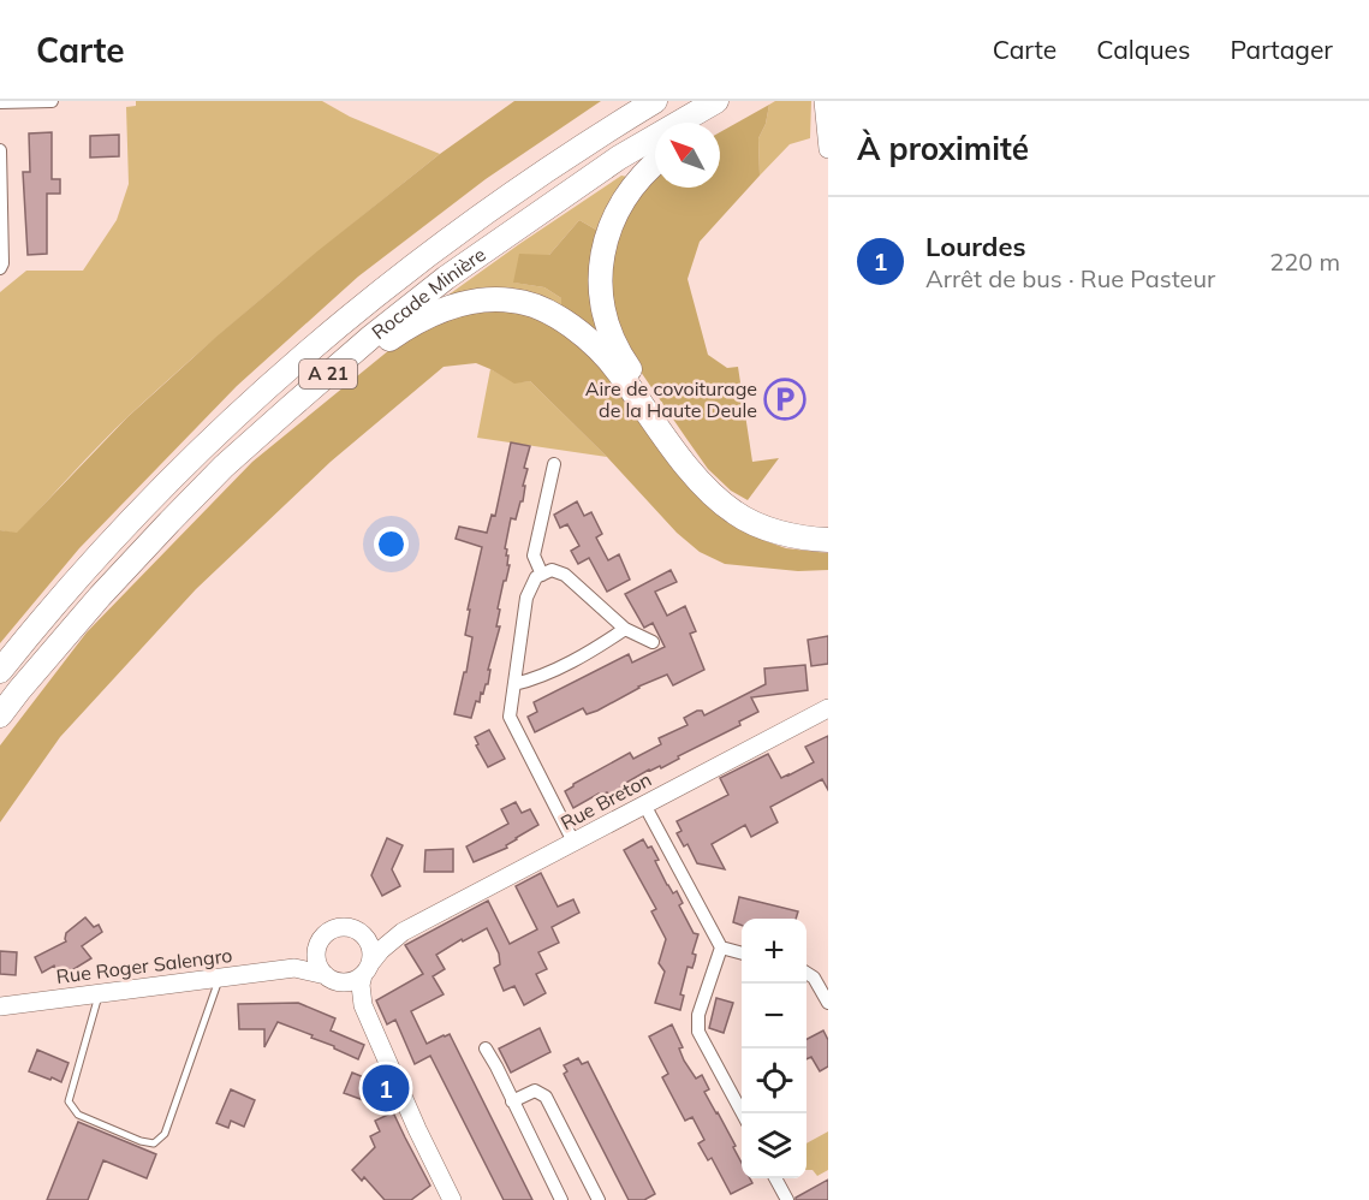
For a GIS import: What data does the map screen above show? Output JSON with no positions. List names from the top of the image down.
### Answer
{
  "streets": {
    "highway": ["Rocade Minière", "A 21"],
    "main road": ["Rue Breton", "Rue Roger Salengro"]
  },
  "crossings": [
    ["Rue Breton", "Rue Roger Salengro"]
  ],
  "places": {
    "parking": ["Aire de covoiturage de la Haute Deule"]
  },
  "north": "top left",
  "page": {
    "header": "Carte",
    "nav": ["Carte", "Calques", "Partager"],
    "heading": "À proximité",
    "list": [
      {
        "mark": "1",
        "name": "Lourdes",
        "note": "Arrêt de bus · Rue Pasteur",
        "value": "220 m"
      }
    ],
    "map_buttons": ["+", "−"],
    "pins": "1"
  }
}
